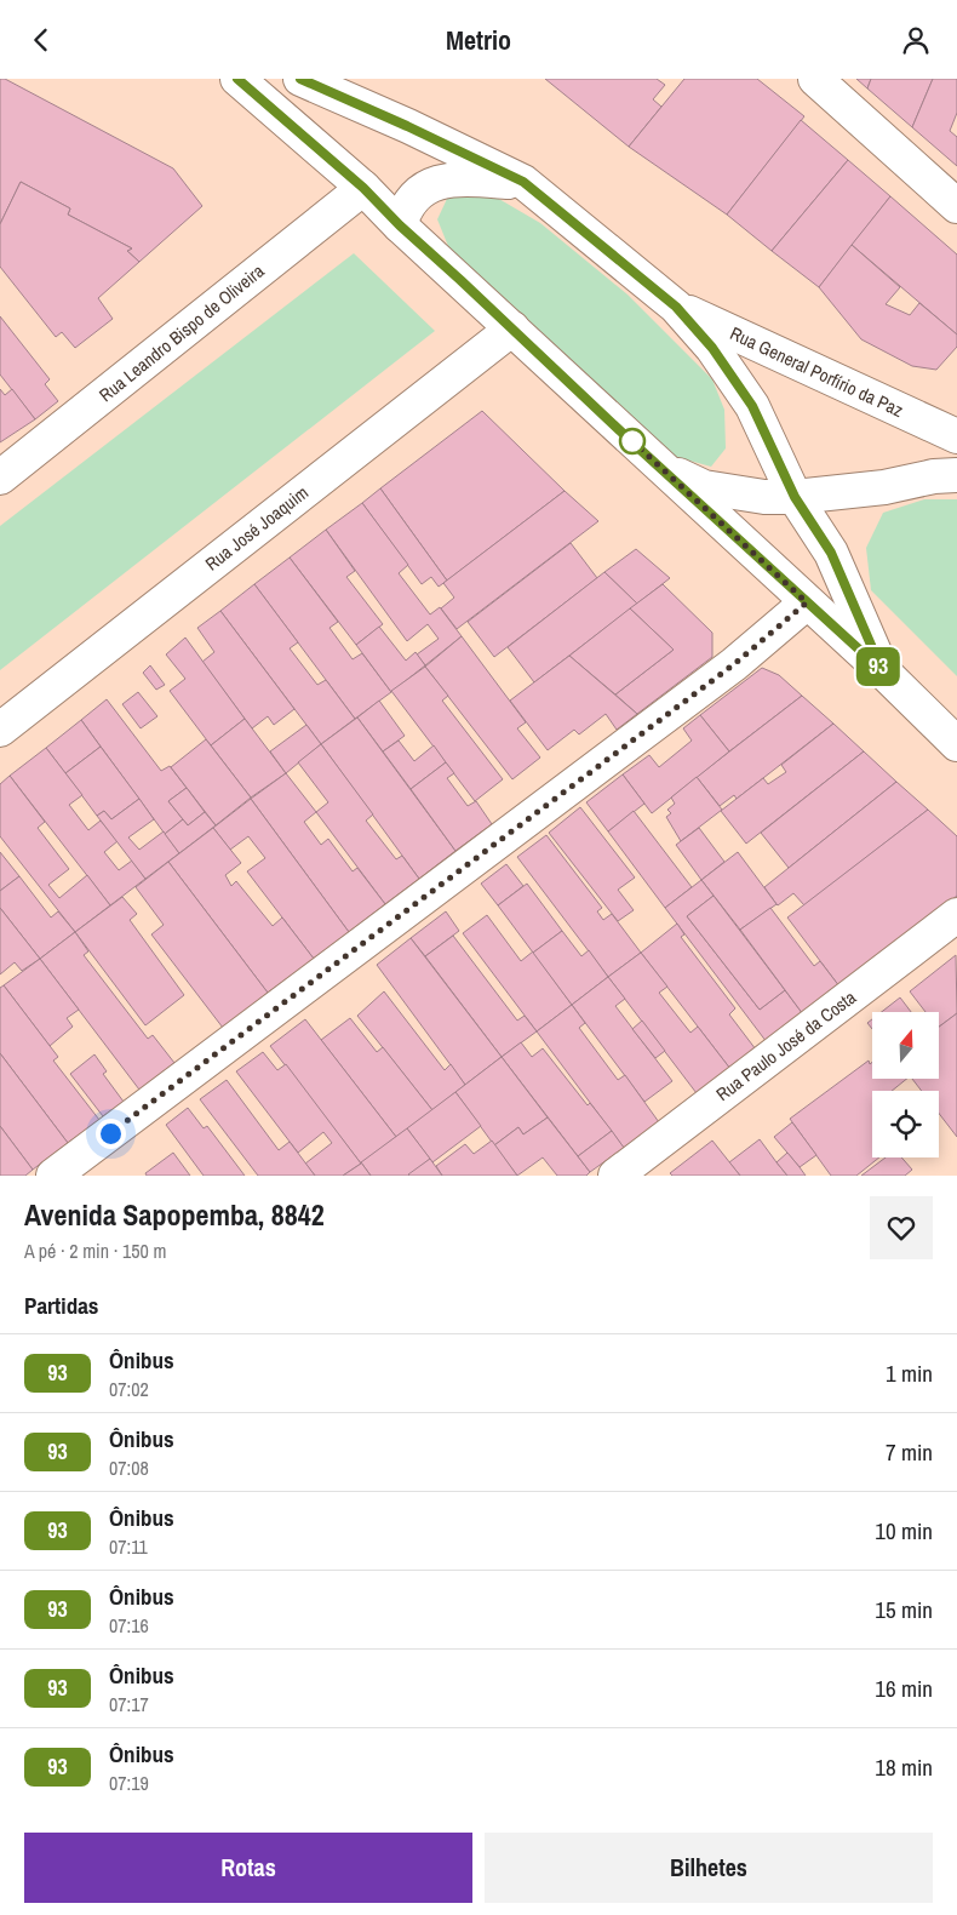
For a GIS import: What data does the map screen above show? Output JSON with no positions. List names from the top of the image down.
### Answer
{
  "streets": {
    "main road": [
      "Rua Leandro Bispo de Oliveira",
      "Rua General Porfírio da Paz",
      "Rua José Joaquim",
      "Rua Paulo José da Costa"
    ]
  },
  "lines": ["bus line 93"],
  "north": "top",
  "page": {
    "header": "Metrio",
    "on_map": "93",
    "heading": [
      ["Avenida Sapopemba, 8842", "A pé · 2 min · 150 m"],
      "Partidas"
    ],
    "list": [
      {
        "mark": "93",
        "name": "Ônibus",
        "note": "07:02",
        "value": "1 min"
      },
      {
        "mark": "93",
        "name": "Ônibus",
        "note": "07:08",
        "value": "7 min"
      },
      {
        "mark": "93",
        "name": "Ônibus",
        "note": "07:11",
        "value": "10 min"
      },
      {
        "mark": "93",
        "name": "Ônibus",
        "note": "07:16",
        "value": "15 min"
      },
      {
        "mark": "93",
        "name": "Ônibus",
        "note": "07:17",
        "value": "16 min"
      },
      {
        "mark": "93",
        "name": "Ônibus",
        "note": "07:19",
        "value": "18 min"
      }
    ],
    "buttons": ["Rotas", "Bilhetes"]
  }
}
